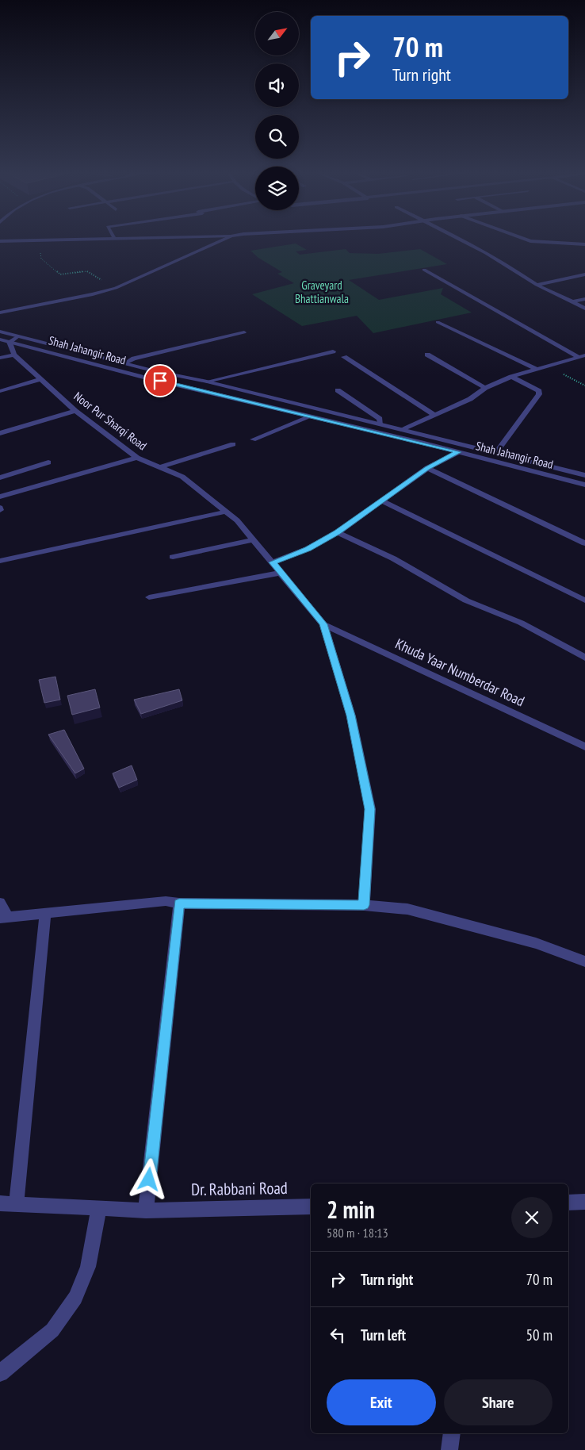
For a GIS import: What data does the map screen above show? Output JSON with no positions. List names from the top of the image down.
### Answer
{
  "streets": {
    "street": [
      "Shah Jahangir Road",
      "Noor Pur Sharqi Road",
      "Khuda Yaar Numberdar Road",
      "Dr. Rabbani Road"
    ]
  },
  "crossings": [
    ["Shah Jahangir Road", "Noor Pur Sharqi Road"],
    ["Noor Pur Sharqi Road", "Khuda Yaar Numberdar Road"]
  ],
  "parks": ["Graveyard Bhattianwala"],
  "north": "top right",
  "page": {
    "turn": ["70 m", "Turn right"],
    "heading": ["2 min", "580 m · 18:13"],
    "list": [
      {
        "name": "Turn right",
        "value": "70 m"
      },
      {
        "name": "Turn left",
        "value": "50 m"
      }
    ],
    "buttons": ["Exit", "Share"]
  }
}
